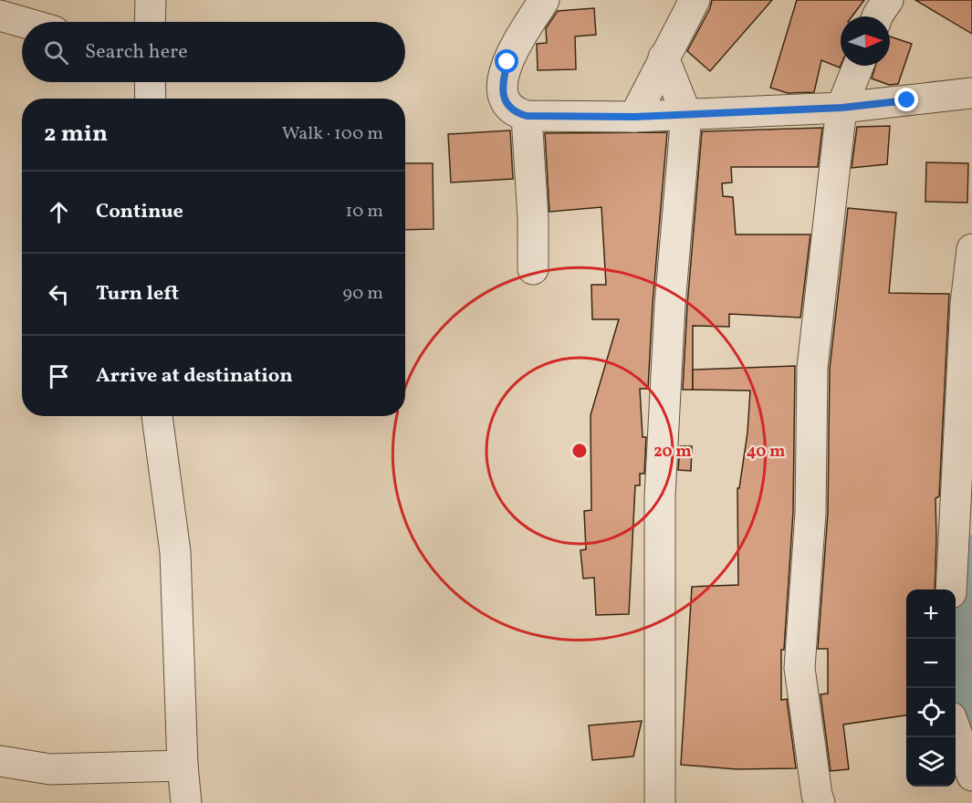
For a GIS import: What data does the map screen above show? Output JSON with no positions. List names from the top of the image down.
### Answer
{
  "north": "right",
  "page": {
    "search": "Search here",
    "heading": ["2 min", "Walk · 100 m"],
    "list": [
      ["Continue", "10 m"],
      ["Turn left", "90 m"],
      "Arrive at destination"
    ],
    "map_buttons": ["+", "−"]
  },
  "rings": ["20 m", "40 m"]
}
